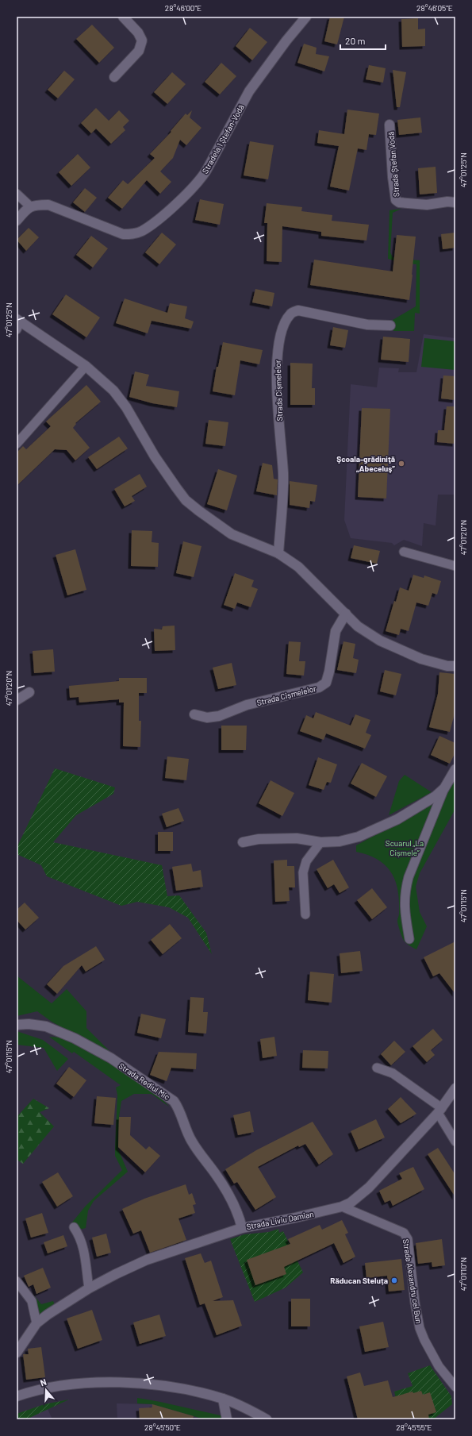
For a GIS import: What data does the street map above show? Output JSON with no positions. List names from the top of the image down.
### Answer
{
  "streets": {
    "street": [
      "Stradela 1 Ștefan-Vodă",
      "Strada Ștefan Vodă",
      "Strada Cișmelelor",
      "Strada Rediul Mic",
      "Strada Liviu Damian"
    ],
    "lane": ["Strada Alexandru cel Bun"]
  },
  "crossings": [
    ["Strada Rediul Mic", "Strada Liviu Damian"],
    ["Strada Liviu Damian", "Strada Alexandru cel Bun"]
  ],
  "parks": ["Scuarul „La Cișmele”"],
  "places": ["Şcoala-grădiniţă „Abeceluş”", "Răducan Steluța"],
  "scale_bar": "20 m",
  "north": "top",
  "coordinates": [
    "28°46'00\"E",
    "28°46'05\"E",
    "47°01'25\"N",
    "47°01'20\"N",
    "47°01'15\"N",
    "47°01'10\"N",
    "28°45'50\"E",
    "28°45'55\"E"
  ]
}
